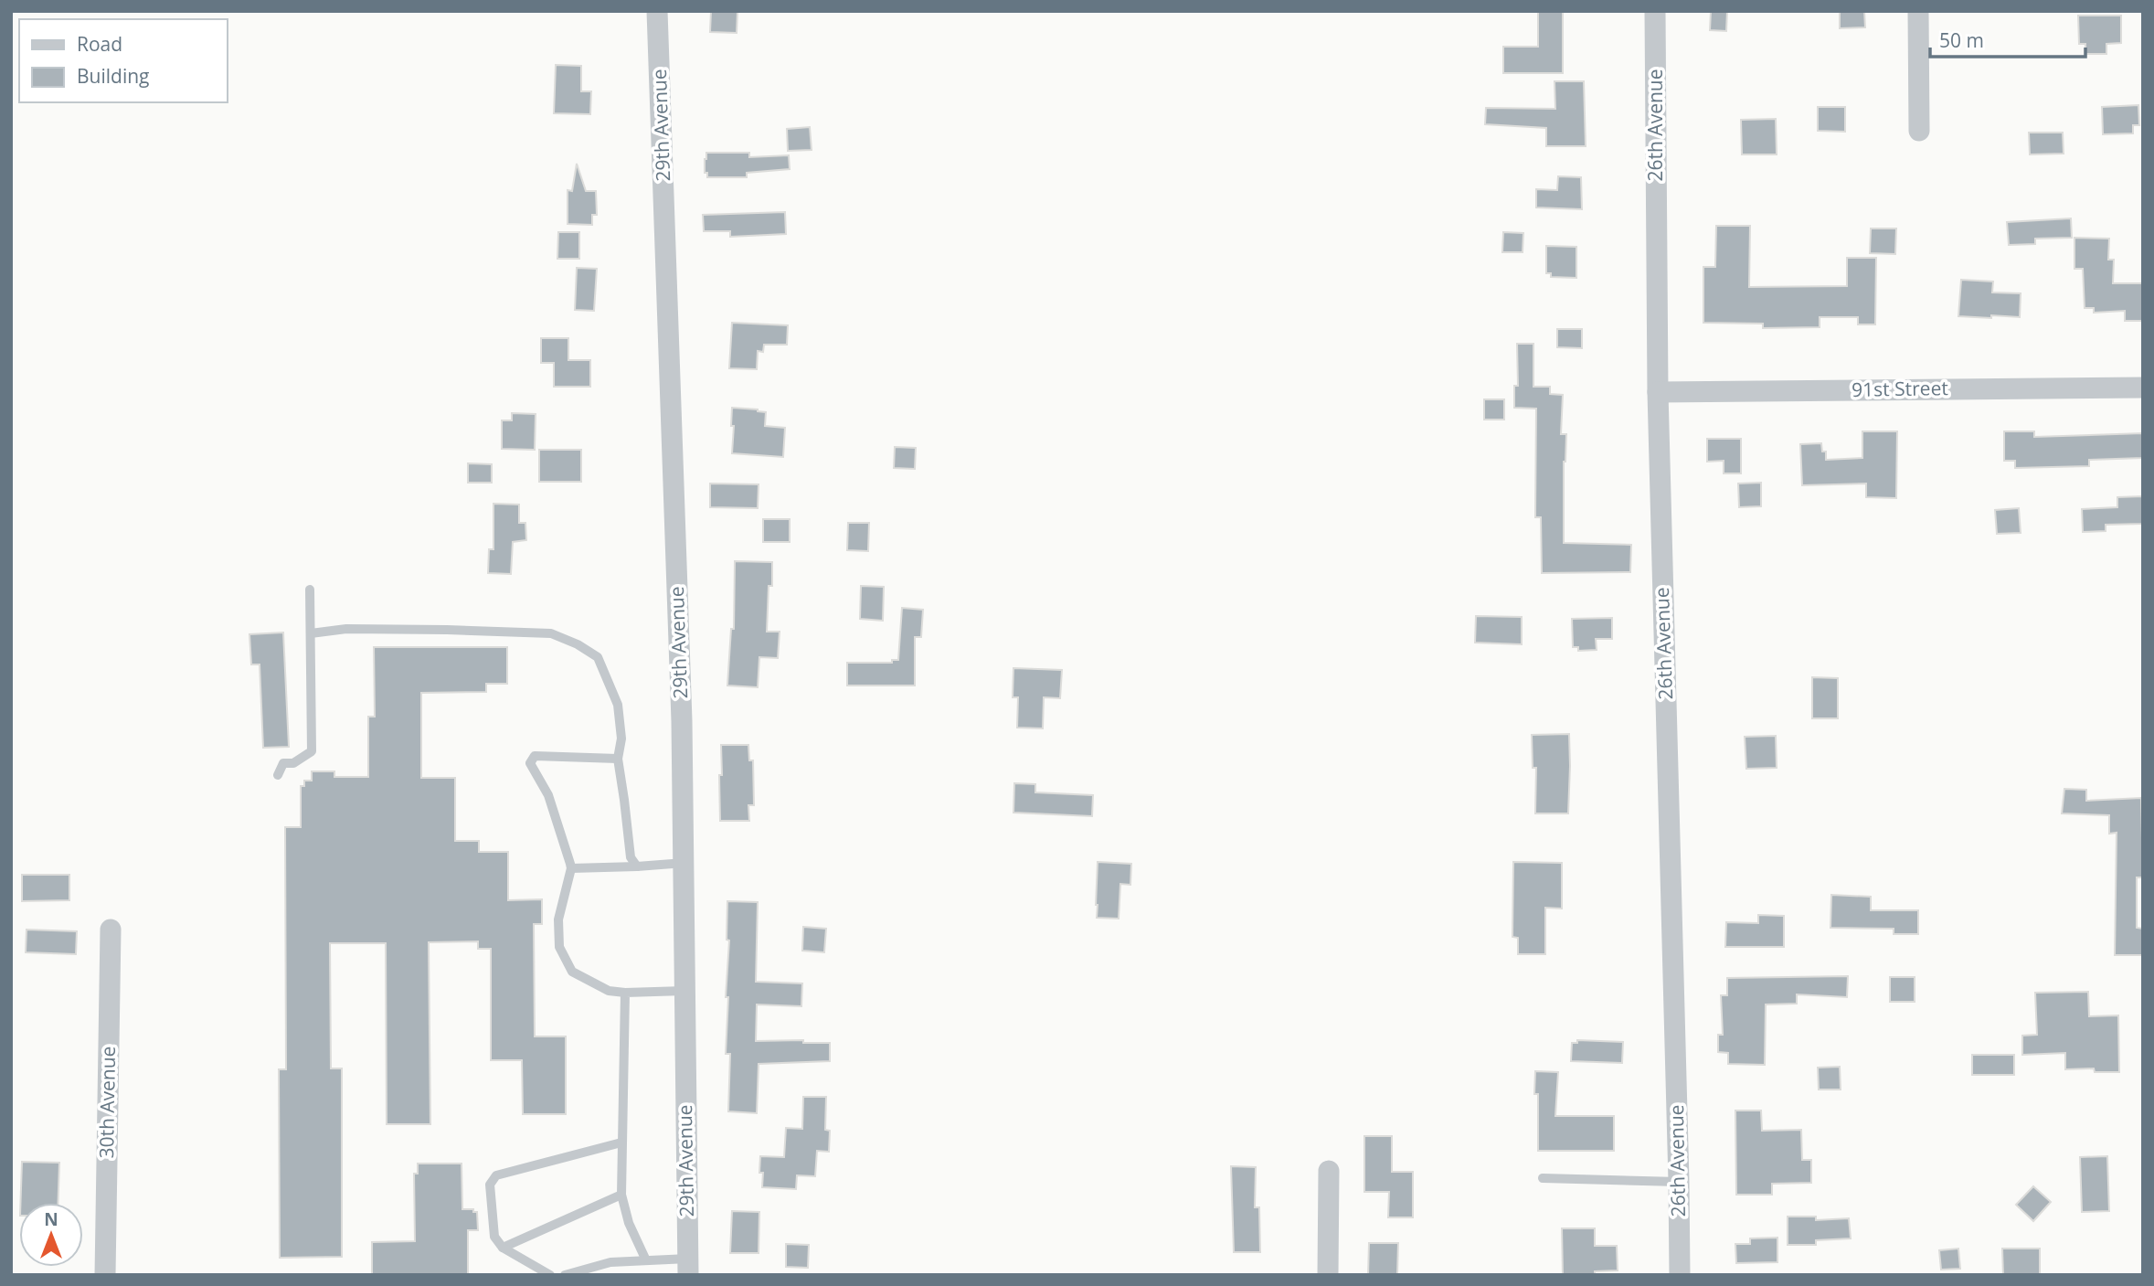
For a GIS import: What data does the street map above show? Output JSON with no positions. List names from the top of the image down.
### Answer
{
  "streets": {
    "street": [
      "29th Avenue",
      "26th Avenue",
      "91st Street",
      "30th Avenue"
    ]
  },
  "crossings": [
    ["26th Avenue", "91st Street"]
  ],
  "legend": ["Road", "Building"],
  "scale_bar": "50 m",
  "north": "top"
}
